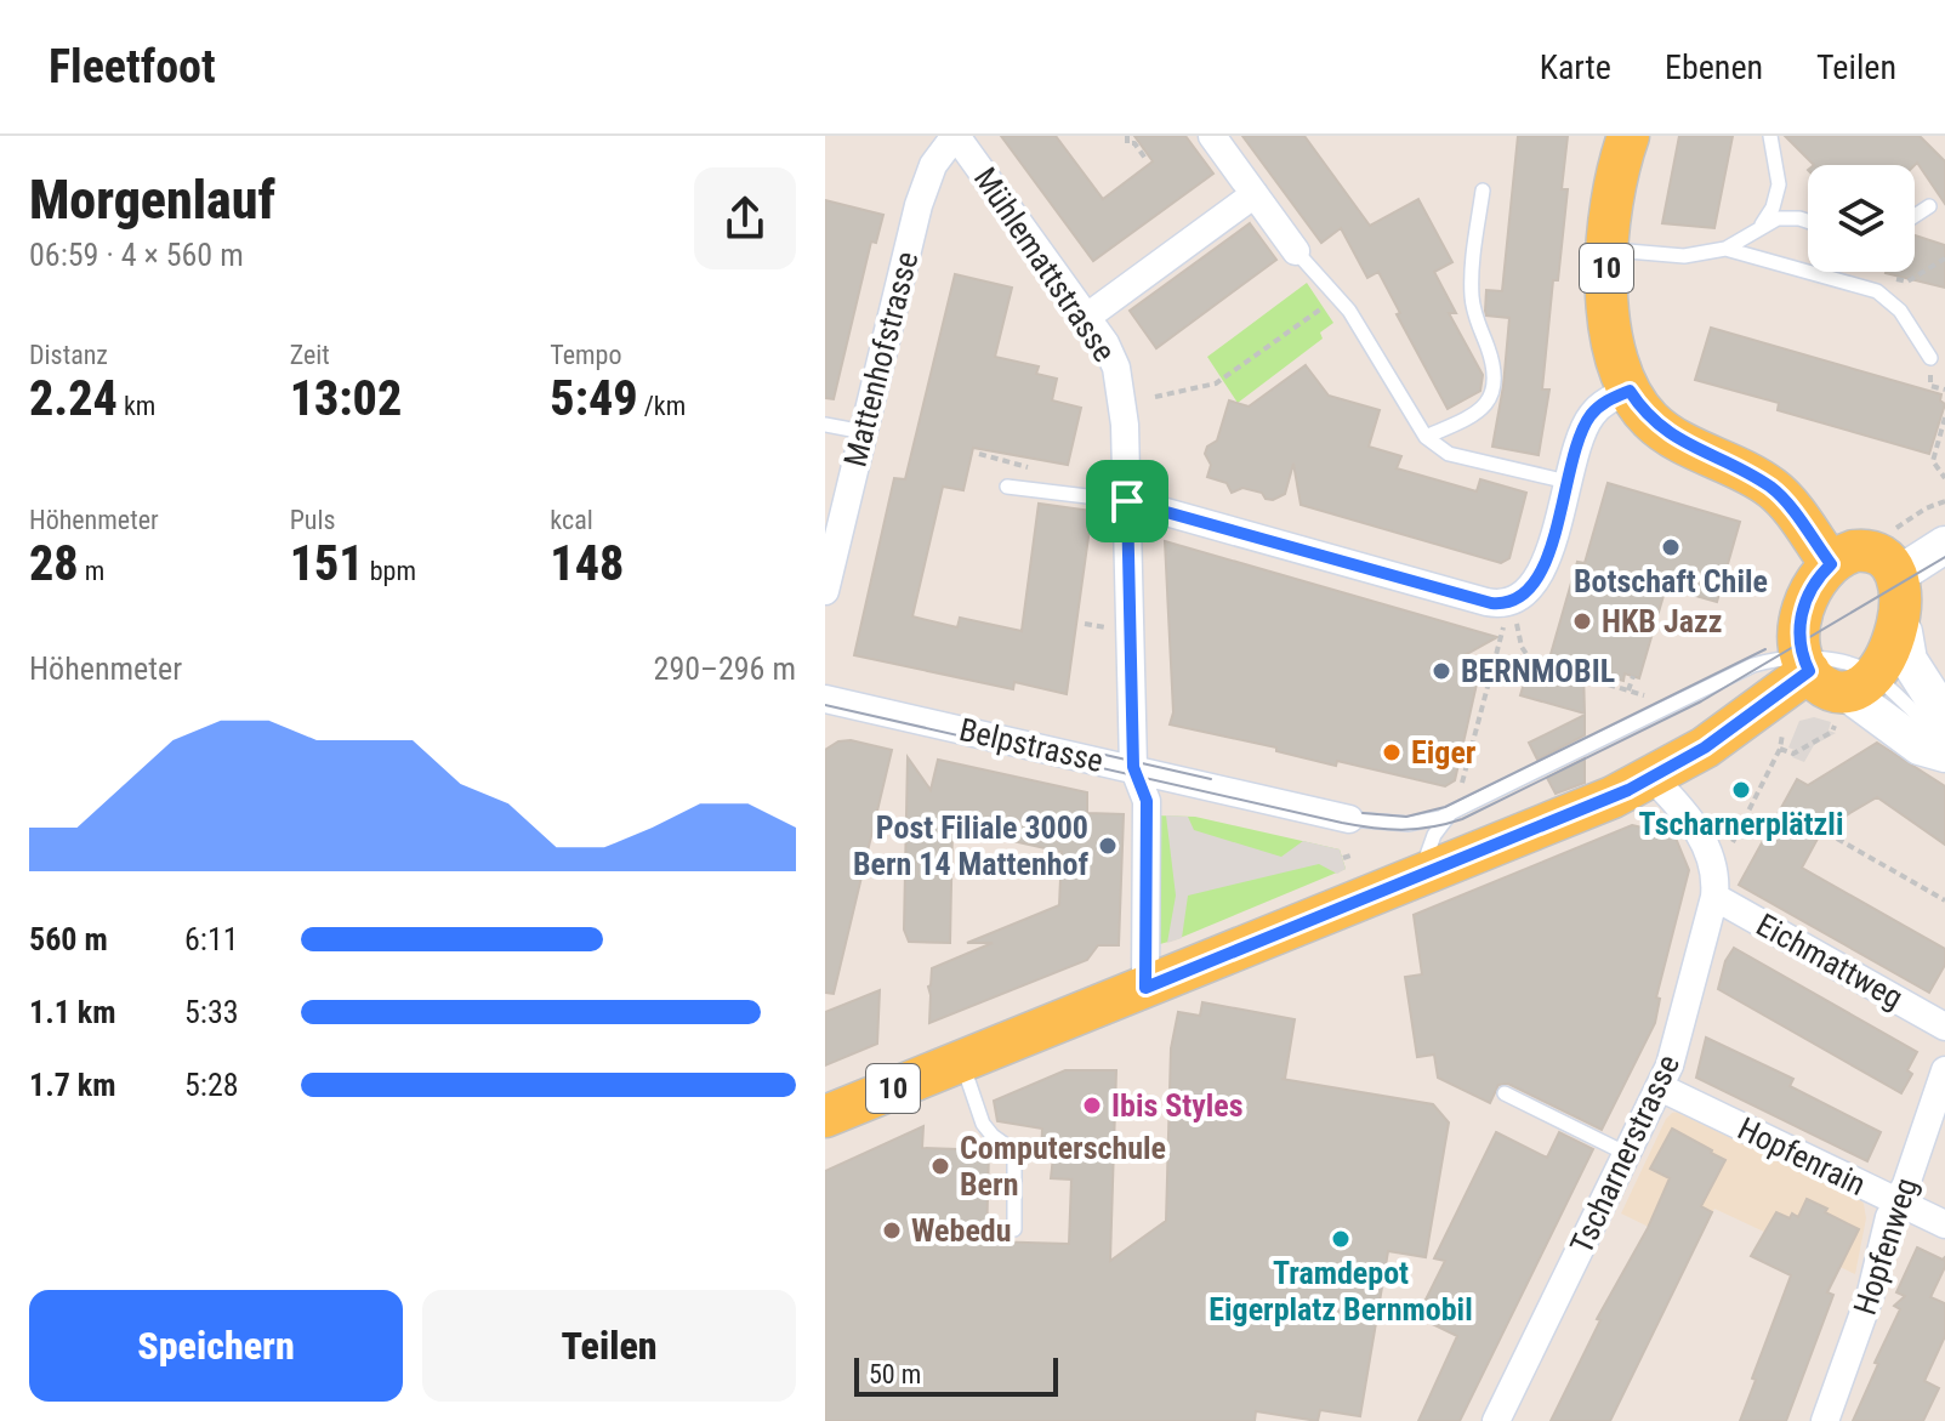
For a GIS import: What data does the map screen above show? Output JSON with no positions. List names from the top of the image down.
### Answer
{
  "streets": {
    "main road": ["10"],
    "street": [
      "Mühlemattstrasse",
      "Mattenhofstrasse",
      "Belpstrasse",
      "Eichmattweg",
      "Tscharnerstrasse",
      "Hopfenrain",
      "Hopfenweg"
    ]
  },
  "crossings": [
    ["Mühlemattstrasse", "10"],
    ["Mühlemattstrasse", "Mattenhofstrasse"],
    ["Mühlemattstrasse", "Belpstrasse"],
    ["Eichmattweg", "Tscharnerstrasse"],
    ["Tscharnerstrasse", "Hopfenrain"],
    ["Hopfenrain", "Hopfenweg"]
  ],
  "places": [
    "Botschaft Chile",
    "HKB Jazz",
    "BERNMOBIL",
    "Eiger",
    "Tscharnerplätzli",
    "Post Filiale 3000 Bern 14 Mattenhof",
    "Ibis Styles",
    "Computerschule Bern",
    "Webedu",
    "Tramdepot Eigerplatz Bernmobil"
  ],
  "scale_bar": "50 m",
  "page": {
    "header": "Fleetfoot",
    "nav": ["Karte", "Ebenen", "Teilen"],
    "heading": ["Morgenlauf", "06:59 · 4 × 560 m"],
    "stats": [
      ["Distanz", "2.24 km"],
      ["Zeit", "13:02"],
      ["Tempo", "5:49 /km"],
      ["Höhenmeter", "28 m"],
      ["Puls", "151 bpm"],
      ["kcal", "148"]
    ],
    "chart": ["Höhenmeter", "290–296 m"],
    "list": [
      {
        "name": "560 m",
        "note": "6:11"
      },
      {
        "name": "1.1 km",
        "note": "5:33"
      },
      {
        "name": "1.7 km",
        "note": "5:28"
      }
    ],
    "buttons": ["Speichern", "Teilen"],
    "scale": "50 m"
  }
}
